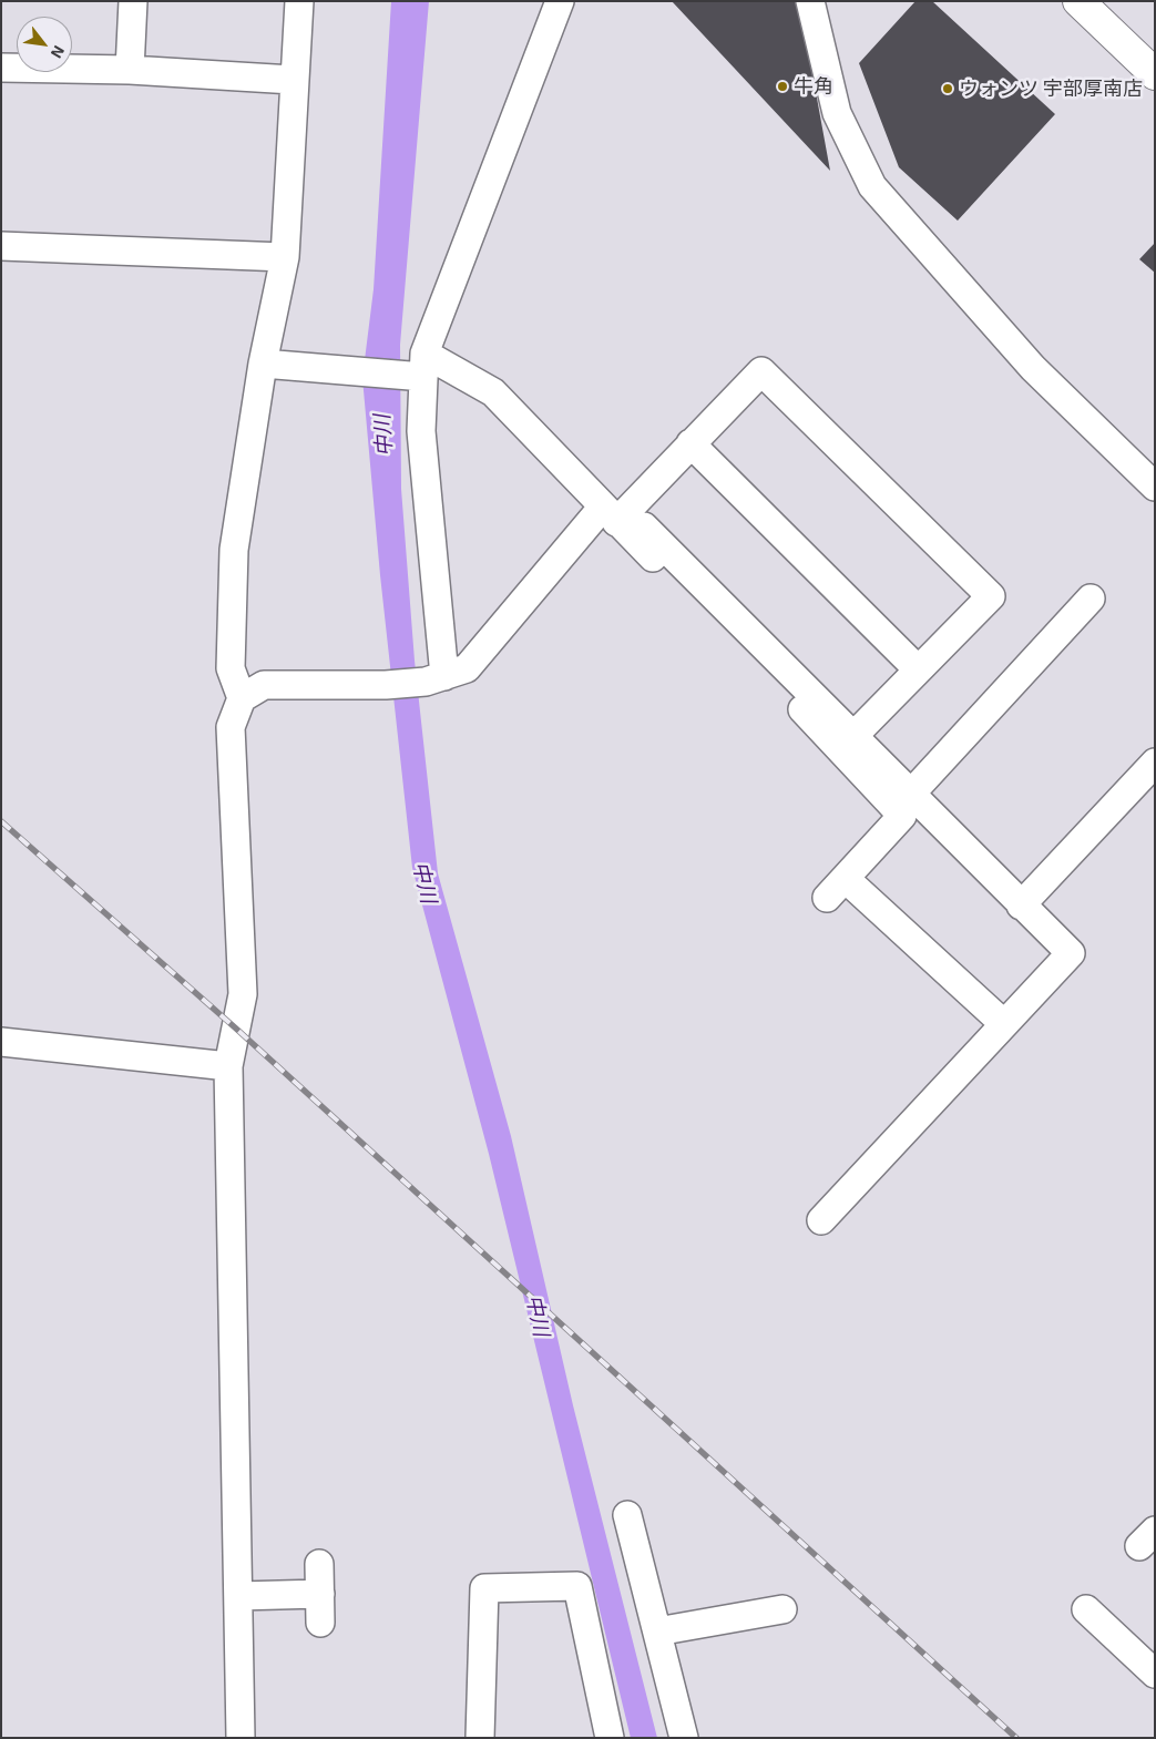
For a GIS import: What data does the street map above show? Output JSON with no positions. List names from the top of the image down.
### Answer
{
  "water": ["中川"],
  "places": ["牛角", "ウォンツ 宇部厚南店"],
  "north": "bottom right"
}
